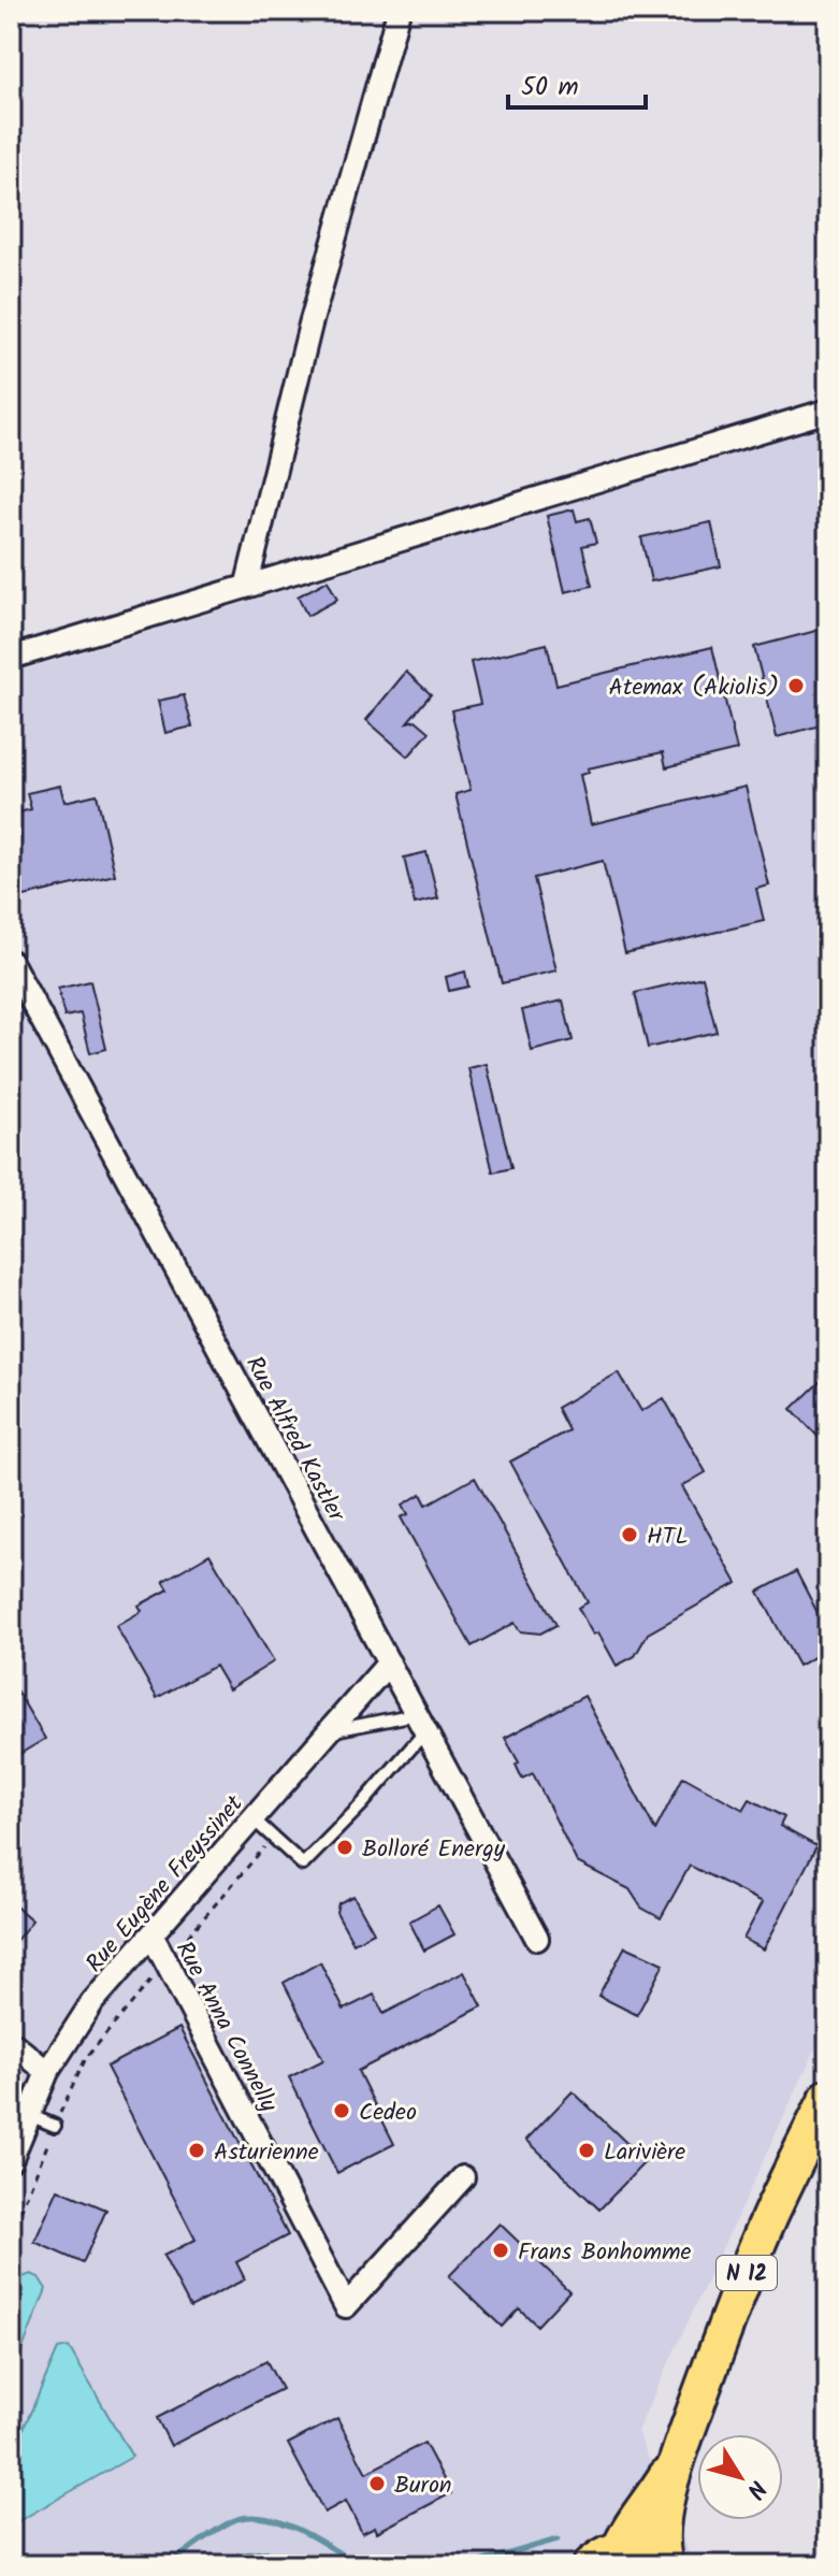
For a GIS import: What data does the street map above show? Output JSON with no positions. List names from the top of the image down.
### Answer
{
  "streets": {
    "main road": ["N 12"],
    "street": ["Rue Alfred Kastler", "Rue Eugène Freyssinet", "Rue Anna Connelly"]
  },
  "crossings": [
    ["Rue Alfred Kastler", "Rue Eugène Freyssinet"],
    ["Rue Eugène Freyssinet", "Rue Anna Connelly"]
  ],
  "places": [
    "Atemax (Akiolis)",
    "HTL",
    "Bolloré Energy",
    "Cedeo",
    "Asturienne",
    "Larivière",
    "Frans Bonhomme",
    "Buron"
  ],
  "scale_bar": "50 m",
  "north": "bottom right"
}
